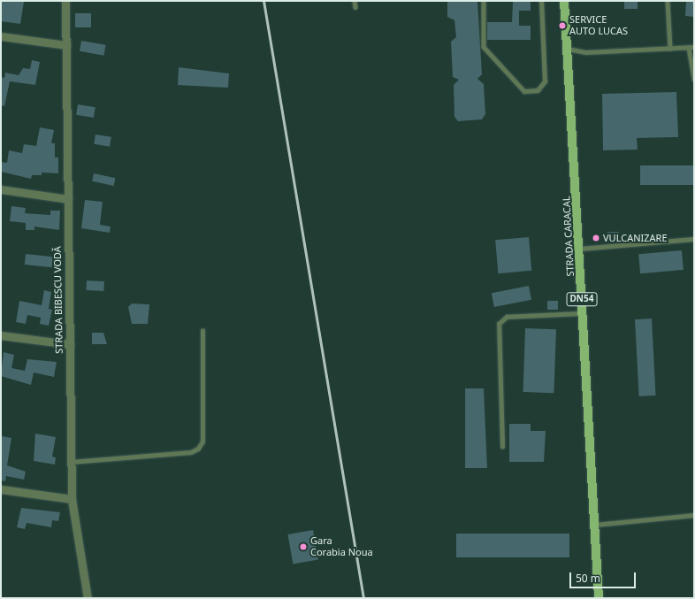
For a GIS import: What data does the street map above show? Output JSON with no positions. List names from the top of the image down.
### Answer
{
  "streets": {
    "main road": ["STRADA CARACAL", "DN54"],
    "street": ["STRADA BIBESCU VODĂ"]
  },
  "places": ["SERVICE AUTO LUCAS", "VULCANIZARE", "Gara Corabia Noua"],
  "scale_bar": "50 m"
}
